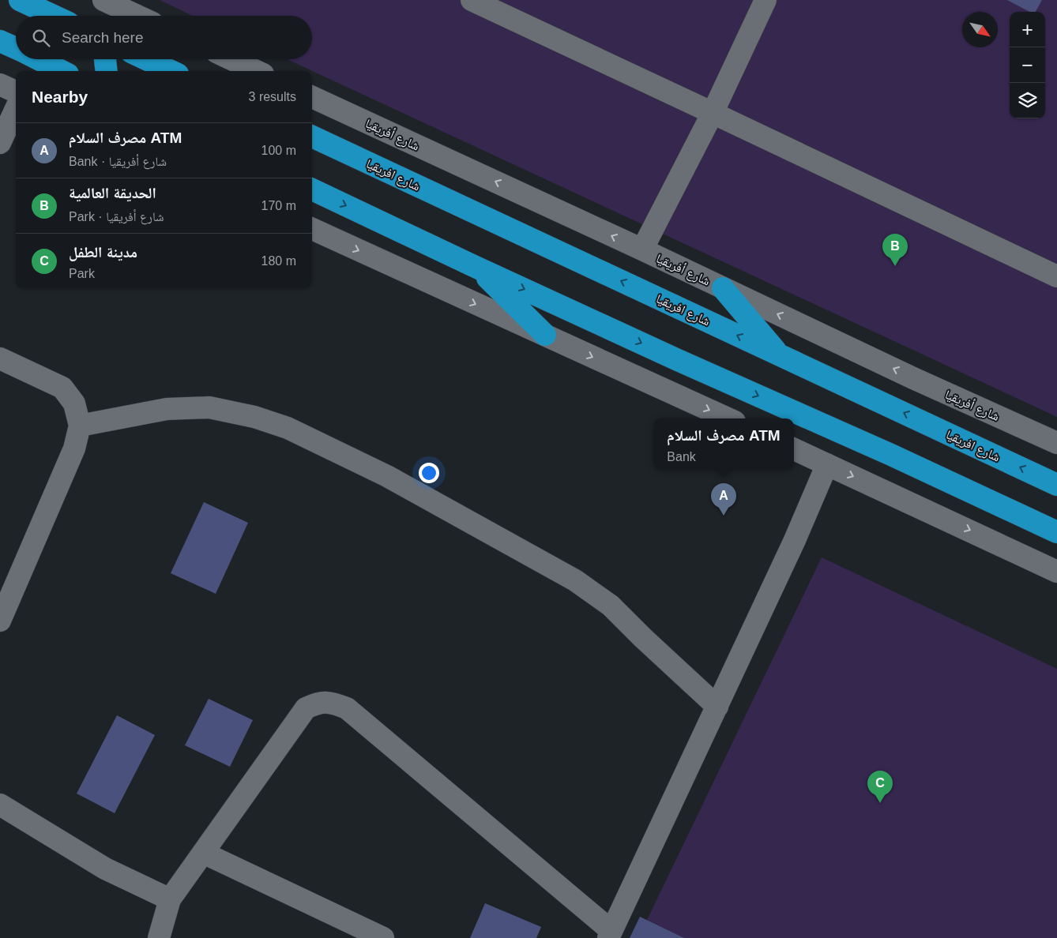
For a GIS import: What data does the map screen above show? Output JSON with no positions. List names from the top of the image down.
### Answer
{
  "streets": {
    "highway": ["شارع افريقيا"],
    "street": ["شارع أفريقيا"]
  },
  "north": "bottom right",
  "page": {
    "map_buttons": ["+", "−"],
    "search": "Search here",
    "heading": ["Nearby", "3 results"],
    "list": [
      {
        "mark": "A",
        "name": "مصرف السلام ATM",
        "note": "Bank · شارع أفريقيا",
        "value": "100 m"
      },
      {
        "mark": "B",
        "name": "الحديقة العالمية",
        "note": "Park · شارع أفريقيا",
        "value": "170 m"
      },
      {
        "mark": "C",
        "name": "مدينة الطفل",
        "note": "Park",
        "value": "180 m"
      }
    ],
    "pins": ["B", "A", "C"],
    "popup": ["مصرف السلام ATM", "Bank"]
  }
}
